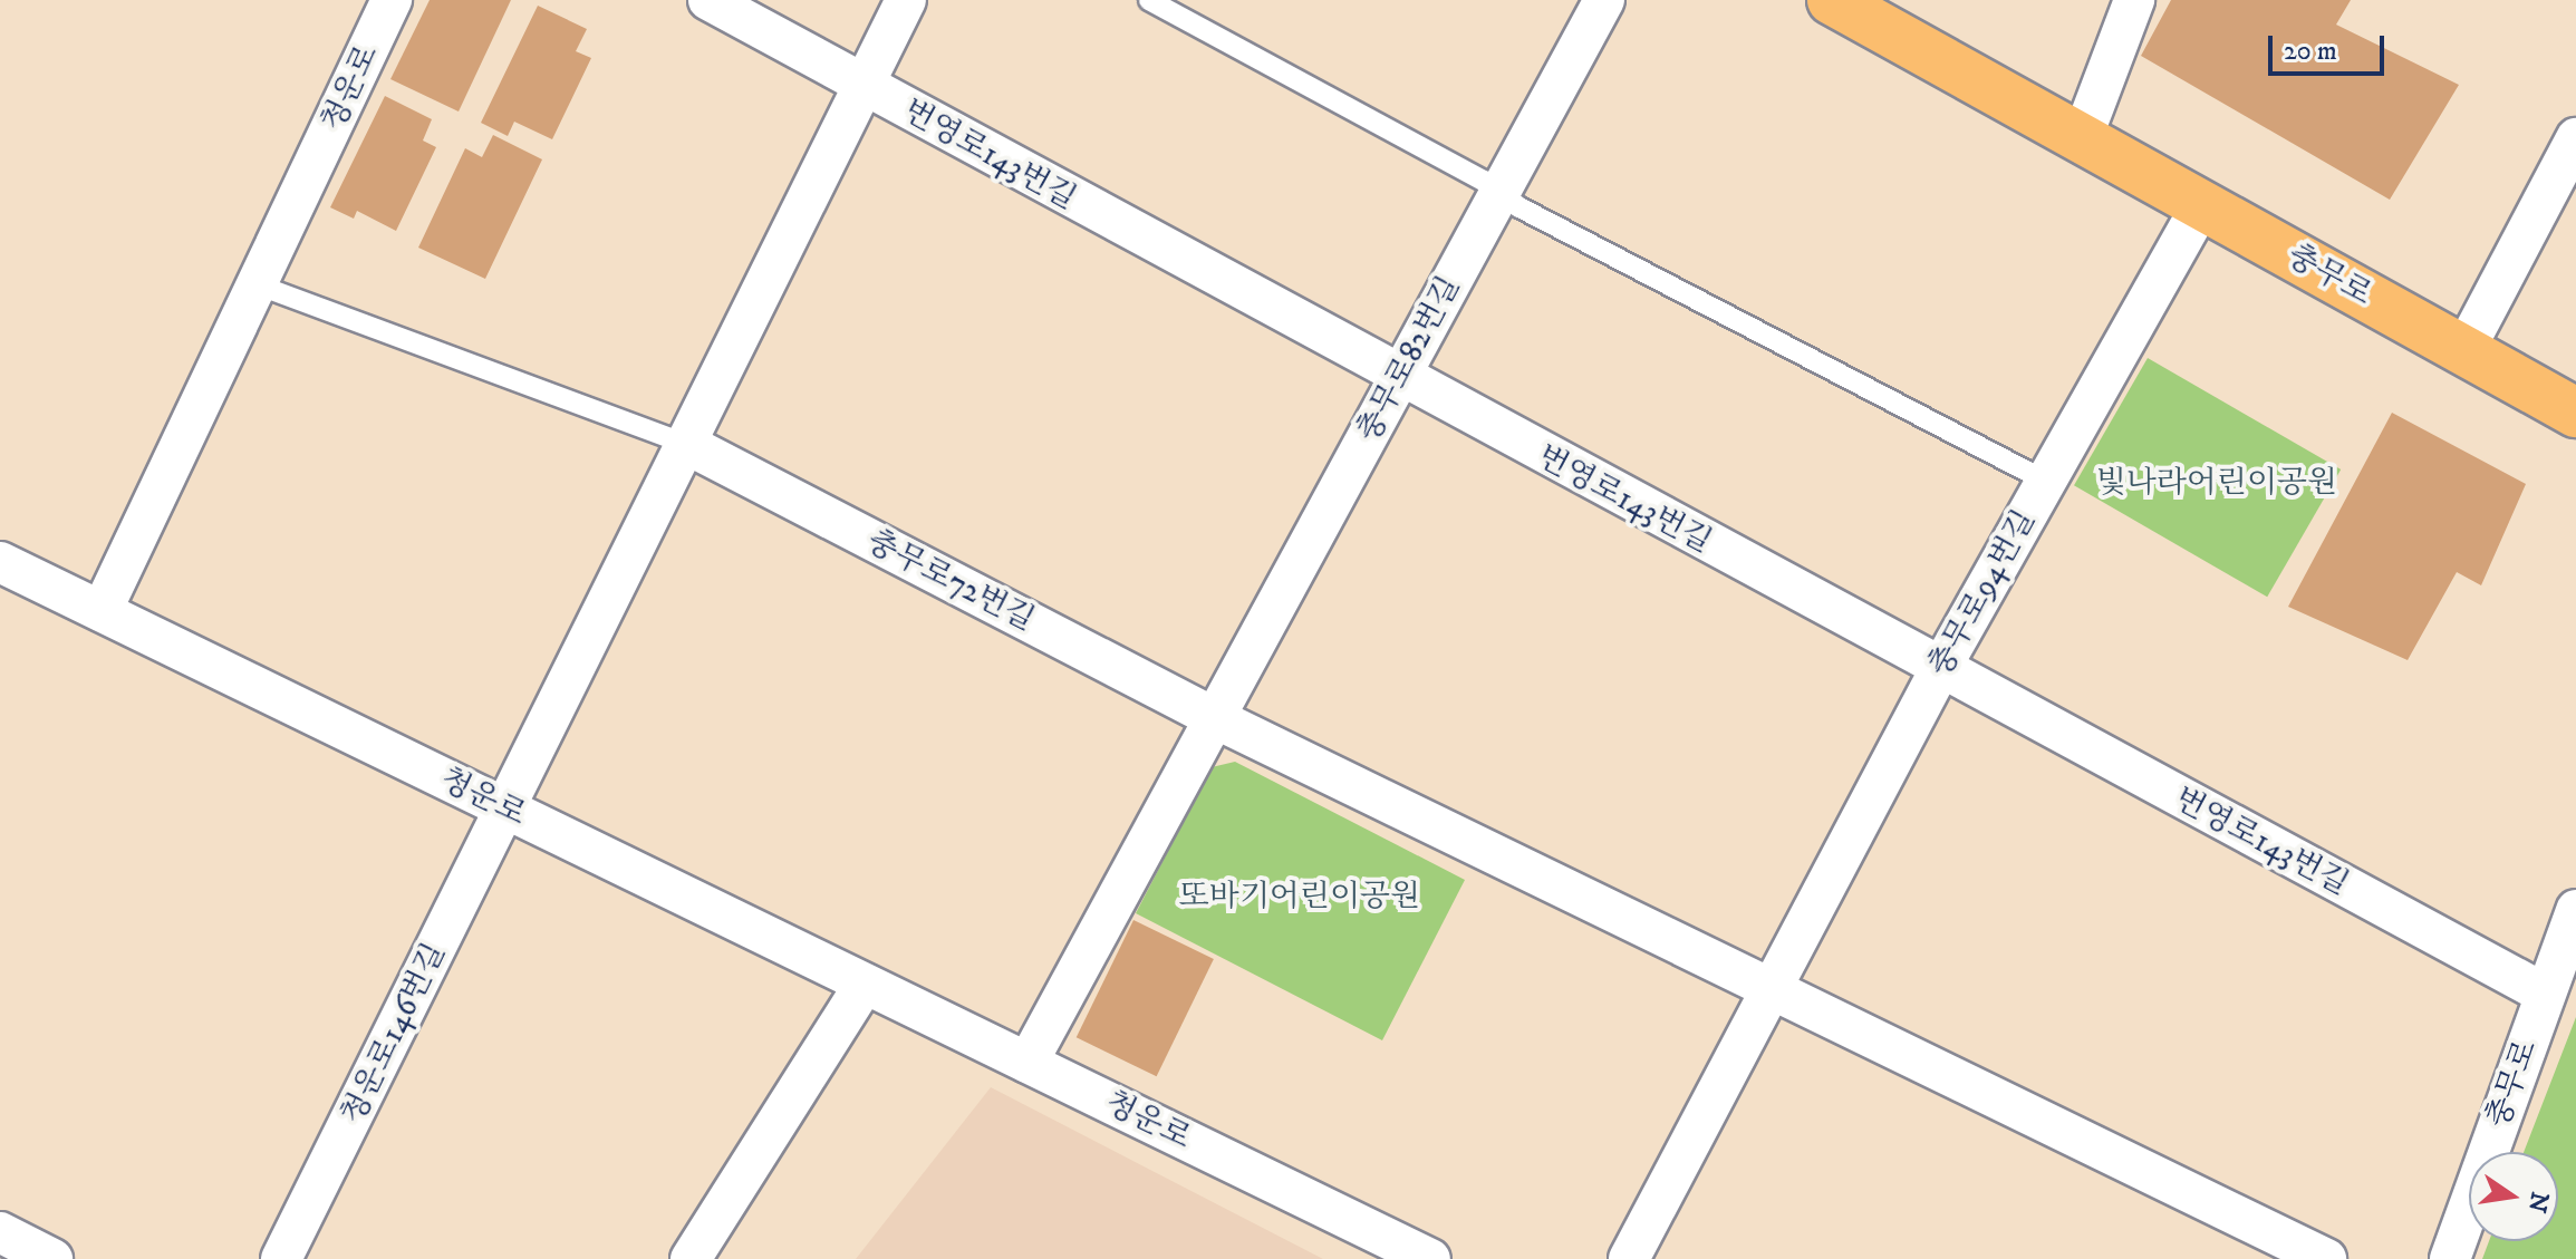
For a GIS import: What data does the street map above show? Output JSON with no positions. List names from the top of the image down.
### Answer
{
  "streets": {
    "main road": ["충무로"],
    "street": [
      "청운로",
      "번영로143번길",
      "충무로82번길",
      "충무로72번길",
      "충무로94번길",
      "청운로146번길"
    ]
  },
  "crossings": [
    ["청운로", "충무로82번길"],
    ["청운로", "청운로146번길"],
    ["번영로143번길", "충무로"],
    ["번영로143번길", "충무로82번길"],
    ["번영로143번길", "충무로94번길"],
    ["충무로", "충무로94번길"],
    ["충무로82번길", "충무로72번길"]
  ],
  "parks": ["빛나라어린이공원", "또바기어린이공원"],
  "scale_bar": "20 m",
  "north": "right"
}
